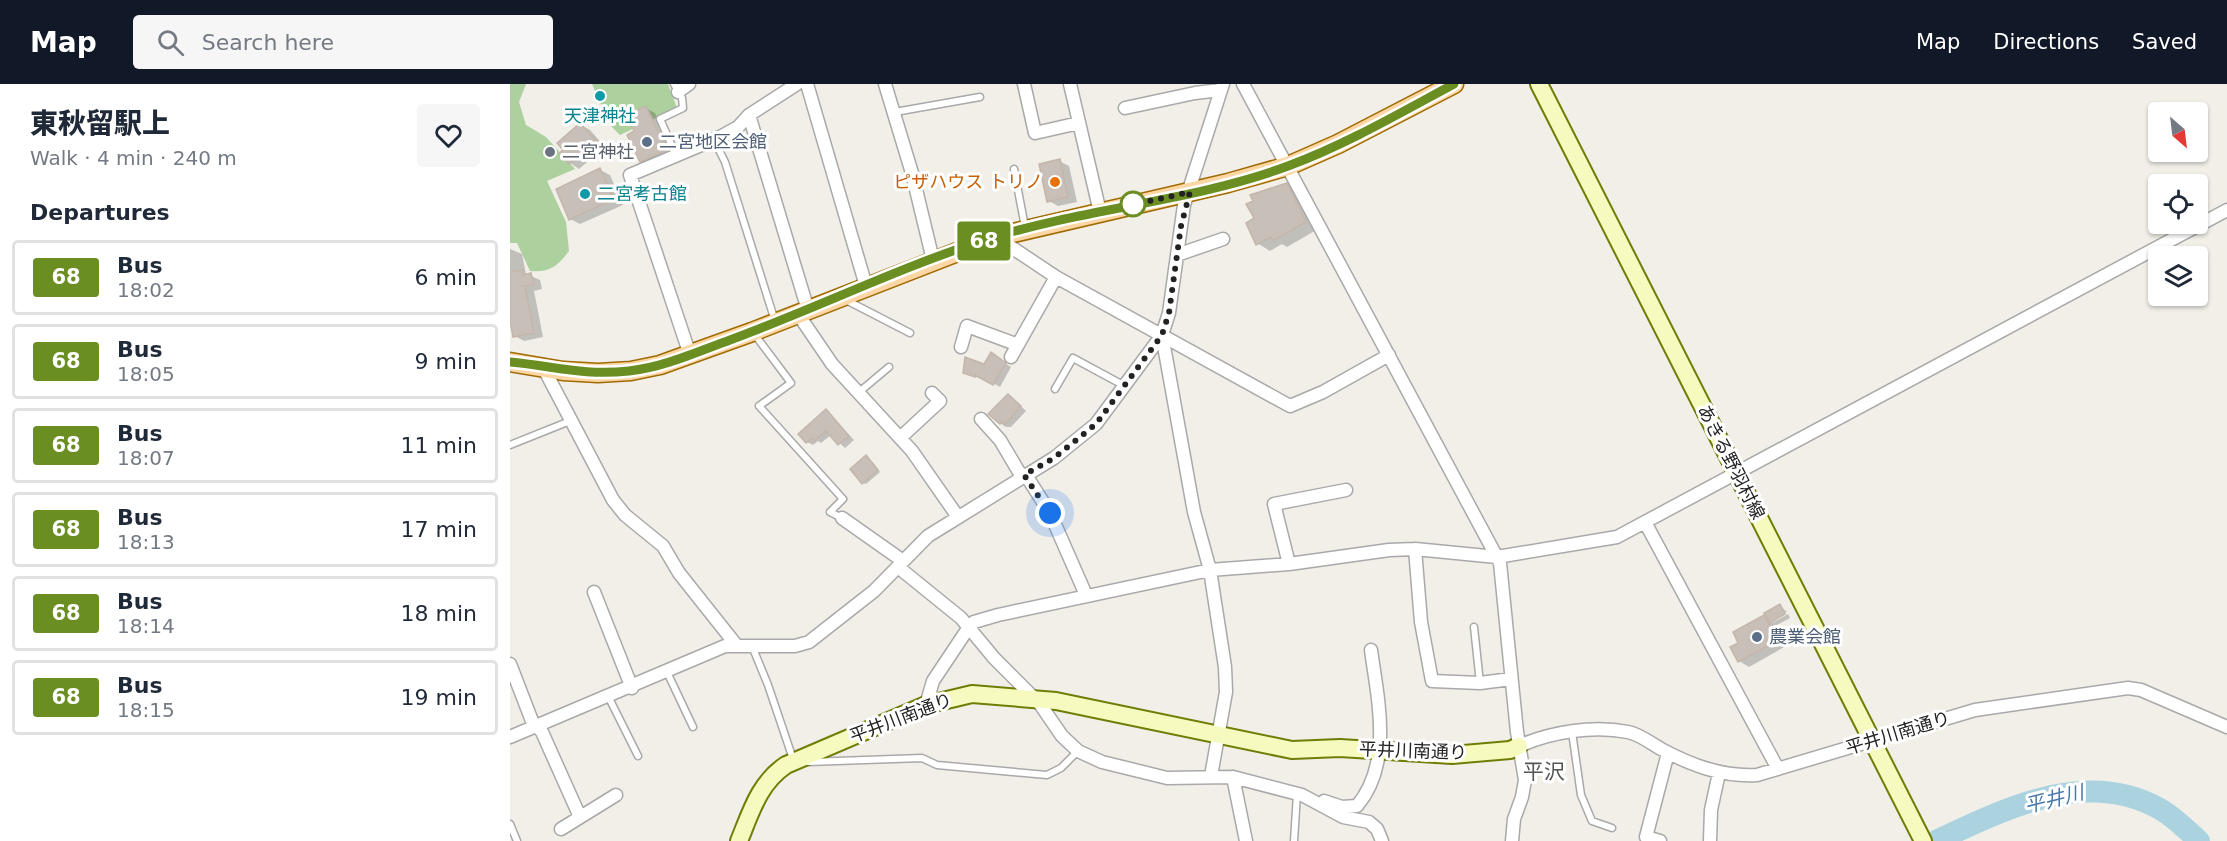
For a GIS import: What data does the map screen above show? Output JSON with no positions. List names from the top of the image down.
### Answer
{
  "streets": {
    "main road": ["あきる野羽村線", "平井川南通り"]
  },
  "crossings": [
    ["あきる野羽村線", "平井川南通り"]
  ],
  "districts": ["平沢"],
  "water": ["平井川"],
  "places": [
    "天津神社",
    "二宮地区会館",
    "二宮神社",
    "ピザハウス トリノ",
    "二宮考古館",
    "農業会館"
  ],
  "lines": ["bus line 68"],
  "north": "bottom right",
  "page": {
    "header": "Map",
    "search": "Search here",
    "nav": ["Map", "Directions", "Saved"],
    "heading": [
      ["東秋留駅上", "Walk · 4 min · 240 m"],
      "Departures"
    ],
    "on_map": "68",
    "list": [
      {
        "mark": "68",
        "name": "Bus",
        "note": "18:02",
        "value": "6 min"
      },
      {
        "mark": "68",
        "name": "Bus",
        "note": "18:05",
        "value": "9 min"
      },
      {
        "mark": "68",
        "name": "Bus",
        "note": "18:07",
        "value": "11 min"
      },
      {
        "mark": "68",
        "name": "Bus",
        "note": "18:13",
        "value": "17 min"
      },
      {
        "mark": "68",
        "name": "Bus",
        "note": "18:14",
        "value": "18 min"
      },
      {
        "mark": "68",
        "name": "Bus",
        "note": "18:15",
        "value": "19 min"
      }
    ]
  }
}
